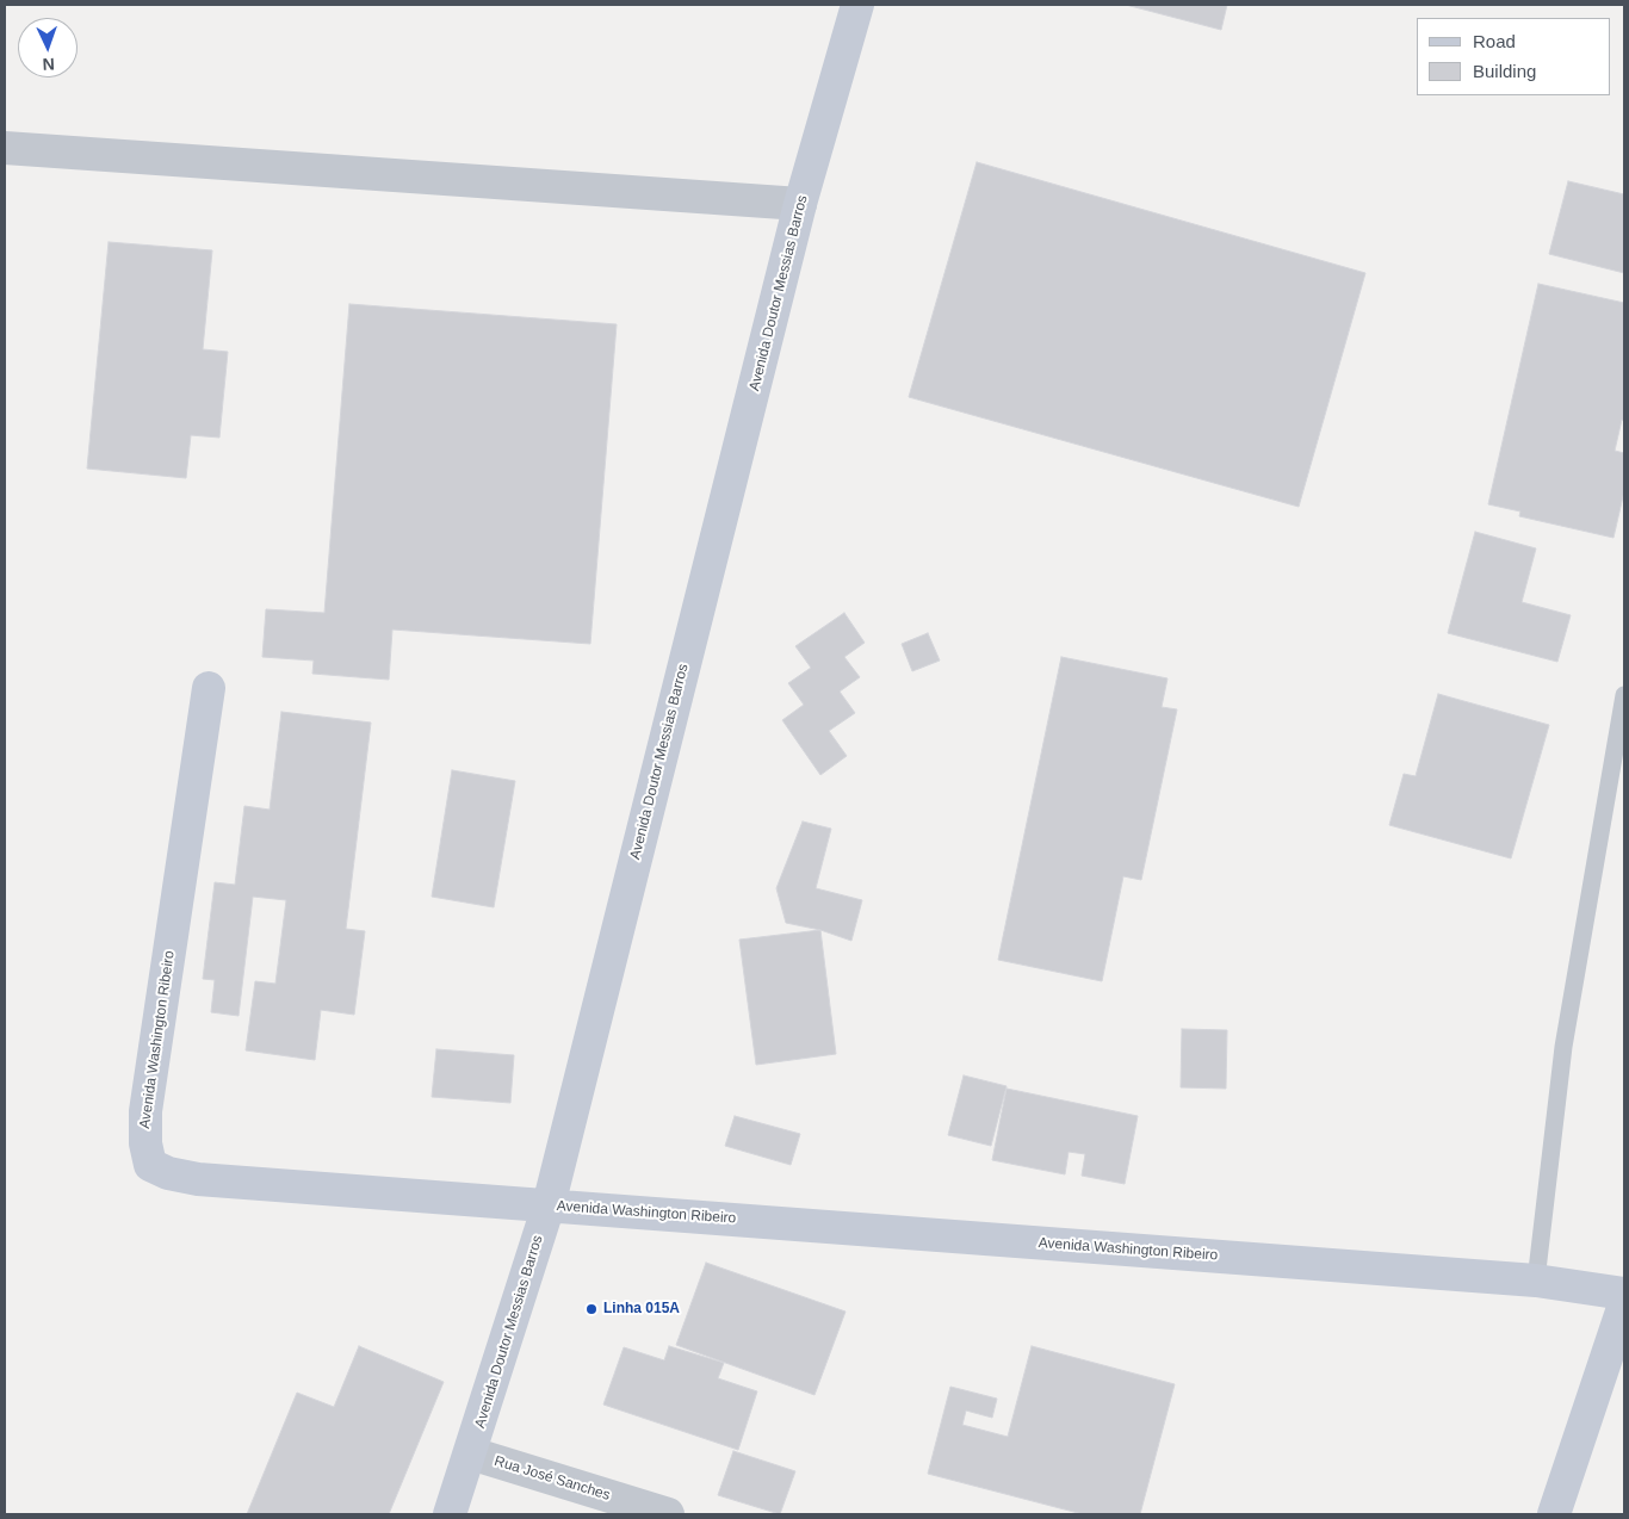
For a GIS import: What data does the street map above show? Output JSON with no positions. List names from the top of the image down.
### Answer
{
  "streets": {
    "street": ["Avenida Doutor Messias Barros", "Avenida Washington Ribeiro", "Rua José Sanches"]
  },
  "crossings": [
    ["Avenida Doutor Messias Barros", "Avenida Washington Ribeiro"],
    ["Avenida Doutor Messias Barros", "Rua José Sanches"]
  ],
  "places": ["Linha 015A"],
  "legend": ["Road", "Building"],
  "north": "bottom"
}
